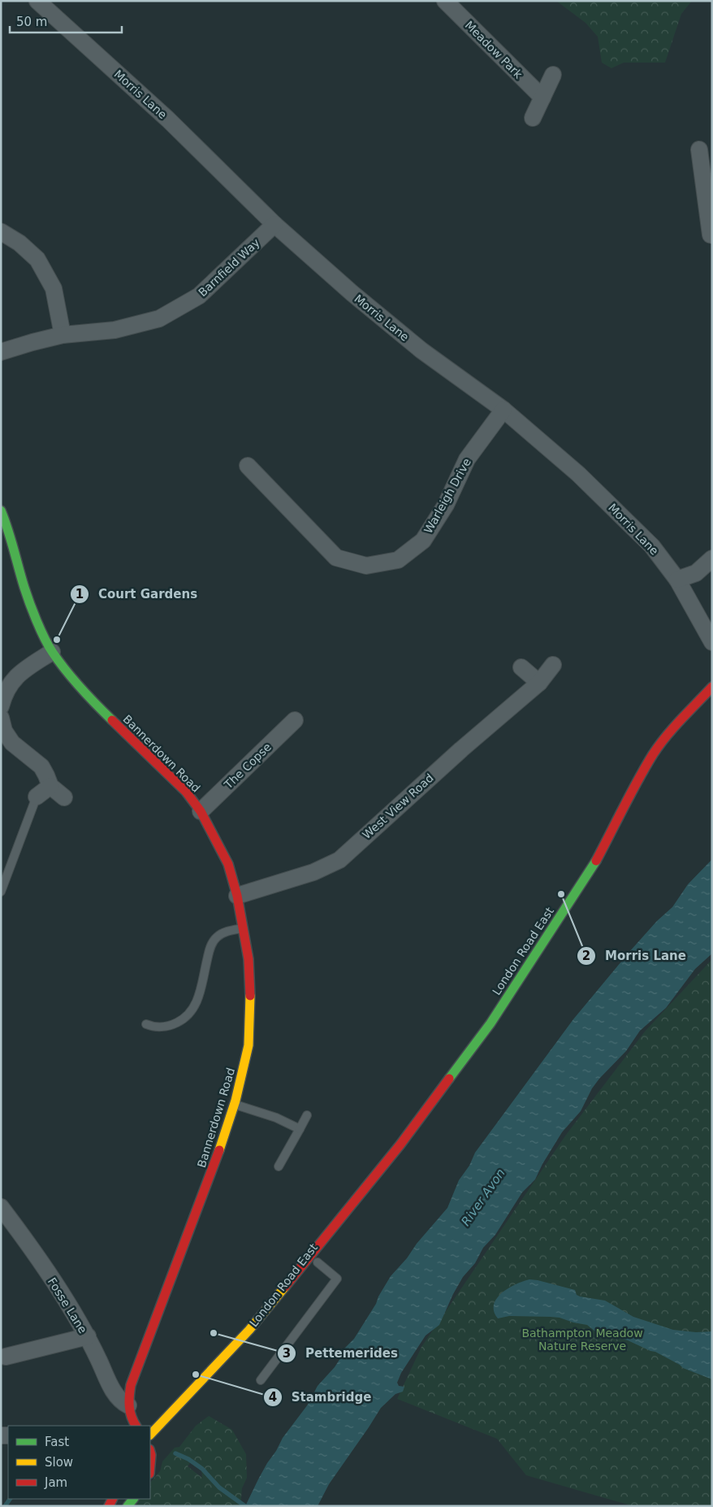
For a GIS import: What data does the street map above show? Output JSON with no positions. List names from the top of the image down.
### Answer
{
  "streets": {
    "street": [
      "Meadow Park",
      "Morris Lane",
      "Barnfield Way",
      "Warleigh Drive",
      "Bannerdown Road",
      "The Copse",
      "West View Road",
      "London Road East",
      "Fosse Lane"
    ]
  },
  "crossings": [
    ["Morris Lane", "Barnfield Way"],
    ["Morris Lane", "Warleigh Drive"],
    ["Bannerdown Road", "The Copse"],
    ["Bannerdown Road", "West View Road"],
    ["Bannerdown Road", "Fosse Lane"]
  ],
  "water": ["River Avon"],
  "parks": ["Bathampton Meadow Nature Reserve"],
  "places": [
    "Court Gardens",
    "Morris Lane",
    "Pettemerides",
    "Stambridge"
  ],
  "legend": ["Fast", "Slow", "Jam"],
  "scale_bar": "50 m"
}
